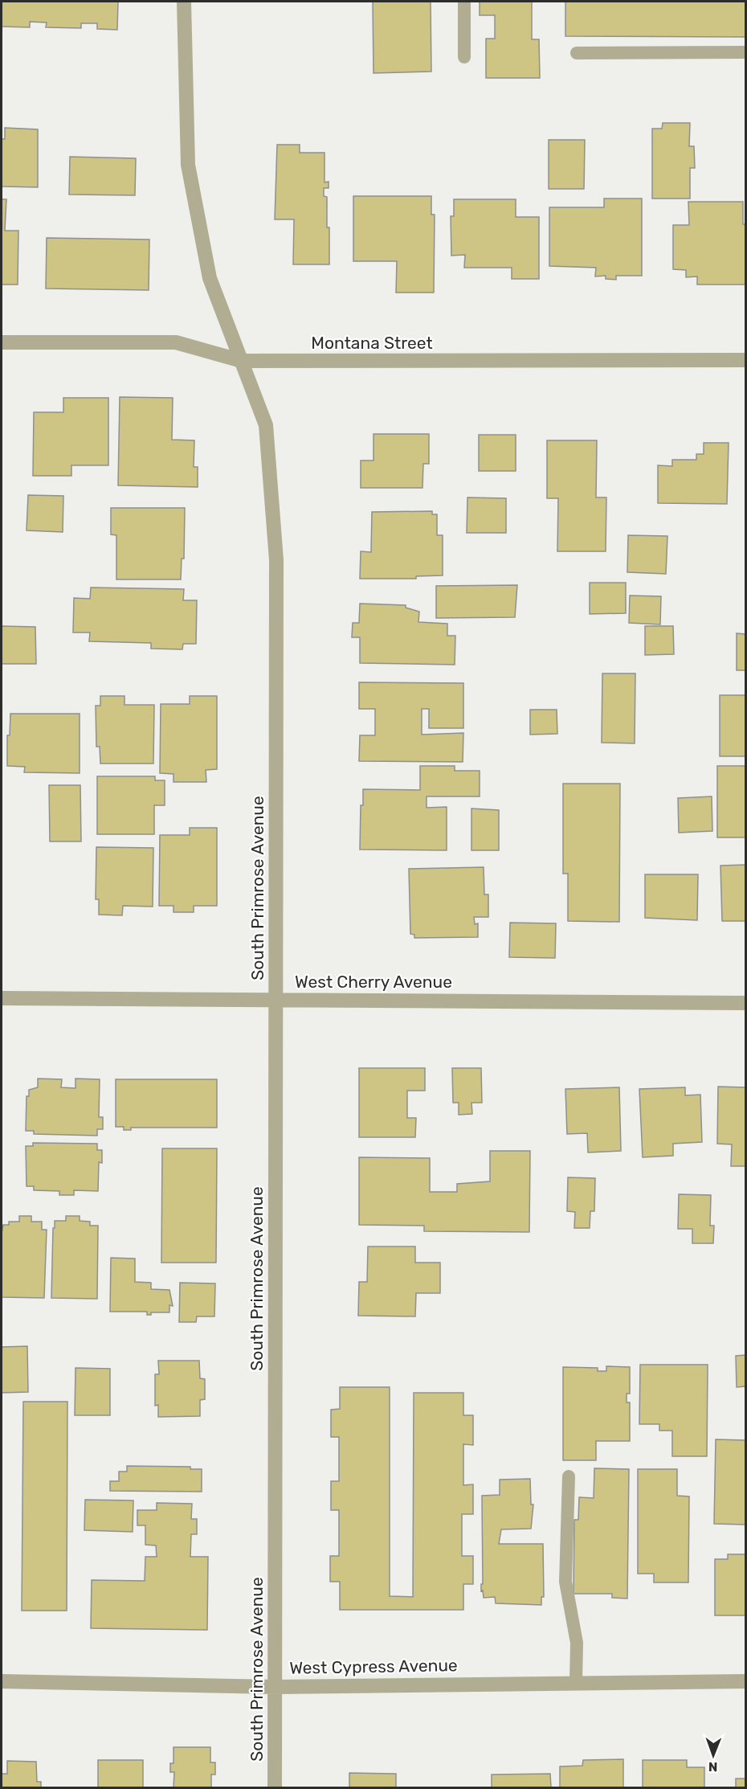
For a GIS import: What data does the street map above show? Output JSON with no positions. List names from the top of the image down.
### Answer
{
  "streets": {
    "street": [
      "Montana Street",
      "South Primrose Avenue",
      "West Cherry Avenue",
      "West Cypress Avenue"
    ]
  },
  "crossings": [
    ["Montana Street", "South Primrose Avenue"],
    ["South Primrose Avenue", "West Cherry Avenue"],
    ["South Primrose Avenue", "West Cypress Avenue"]
  ],
  "north": "bottom"
}
